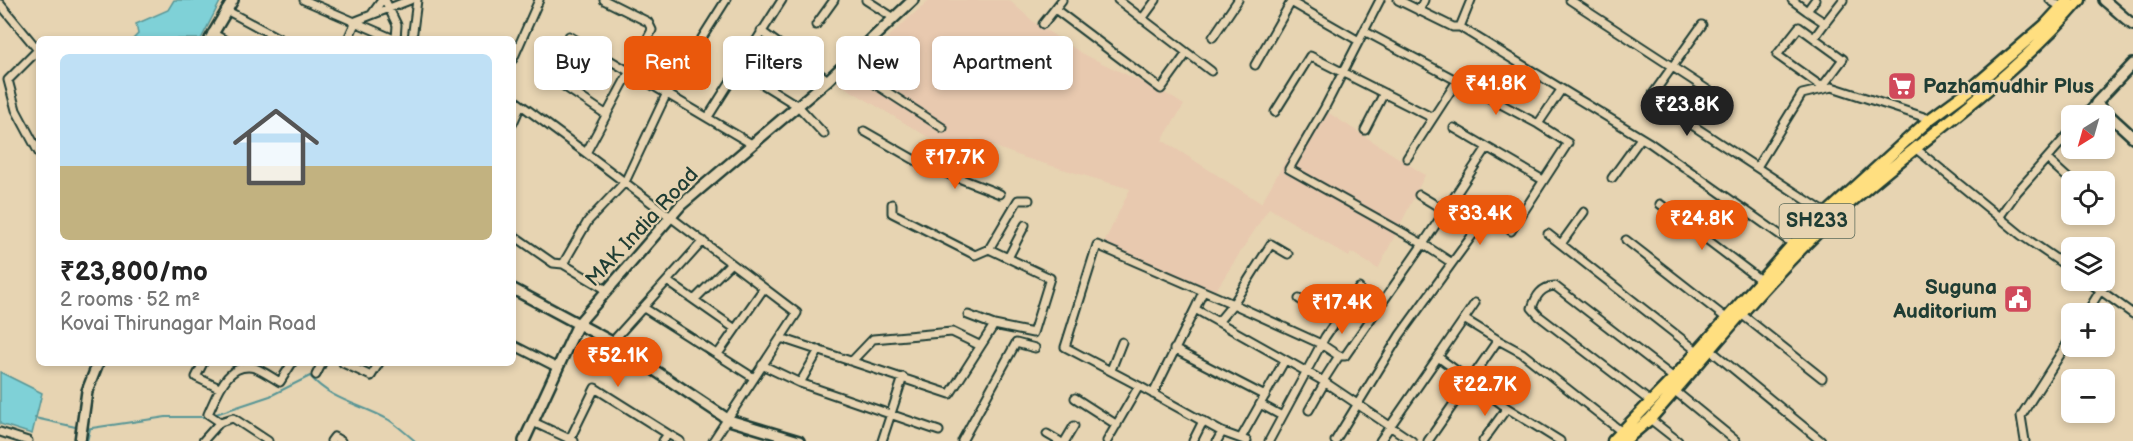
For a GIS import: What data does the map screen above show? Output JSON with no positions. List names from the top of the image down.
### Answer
{
  "streets": {
    "main road": ["SH233"],
    "street": ["MAK India Road"]
  },
  "places": {
    "supermarket": ["Pazhamudhir Plus"],
    "public building": ["Suguna Auditorium"]
  },
  "north": "bottom left",
  "page": {
    "chip": [
      "Buy",
      "Rent",
      "Filters",
      "New",
      "Apartment"
    ],
    "list": [
      {
        "name": "₹23,800/mo",
        "note": "2 rooms · 52 m² · Kovai Thirunagar Main Road"
      }
    ],
    "price": [
      "₹41.8K",
      "₹23.8K",
      "₹17.7K",
      "₹33.4K",
      "₹24.8K",
      "₹17.4K",
      "₹52.1K",
      "₹22.7K"
    ],
    "map_buttons": ["+", "−"]
  }
}
